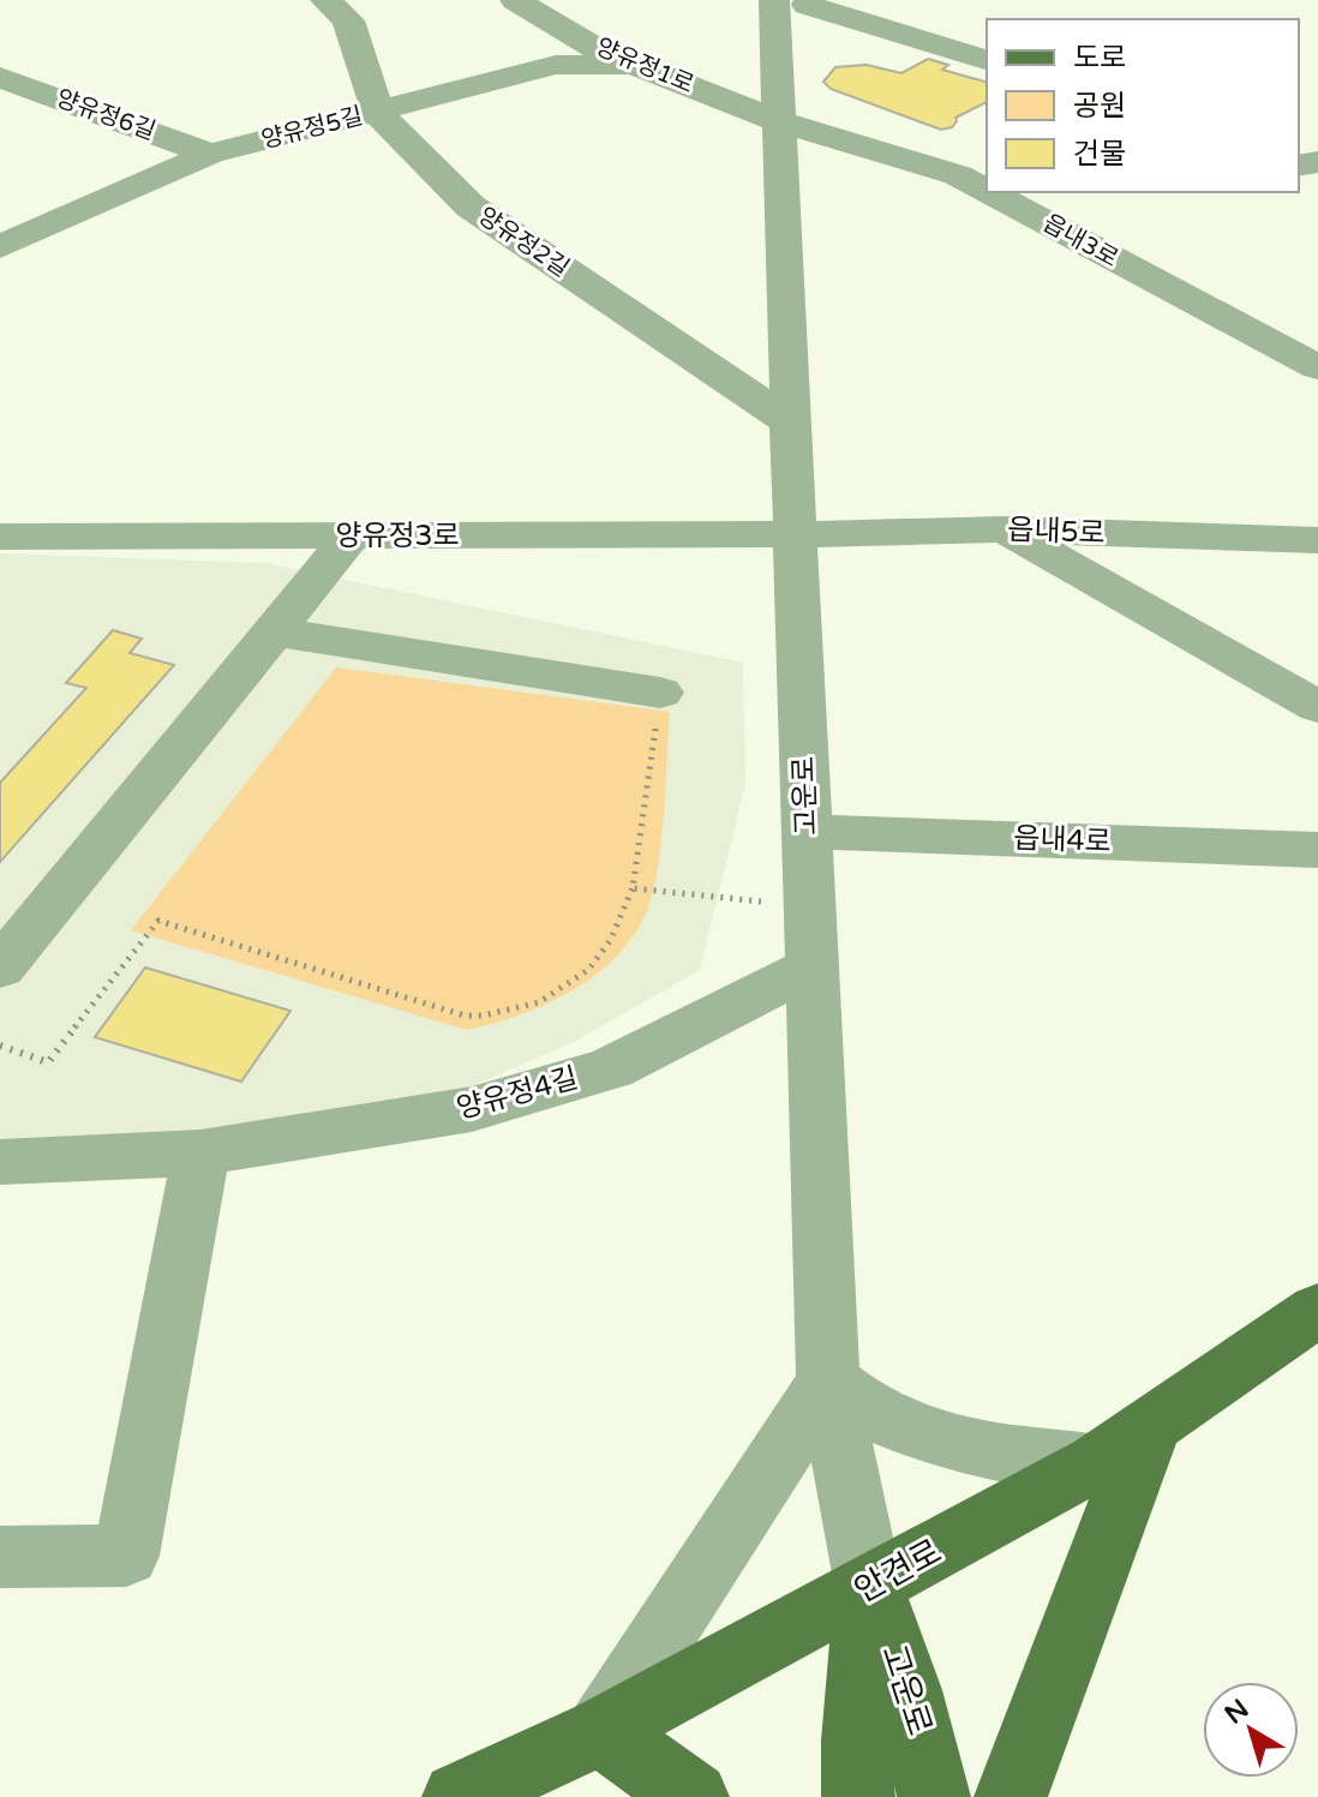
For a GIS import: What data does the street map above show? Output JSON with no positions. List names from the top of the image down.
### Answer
{
  "streets": {
    "main road": ["고운로", "안견로"],
    "street": [
      "양유정1로",
      "양유정6길",
      "양유정5길",
      "읍내3로",
      "양유정2길",
      "읍내5로",
      "양유정3로",
      "읍내4로",
      "양유정4길"
    ]
  },
  "crossings": [
    ["양유정1로", "양유정5길"],
    ["양유정1로", "읍내3로"],
    ["양유정1로", "고운로"],
    ["양유정6길", "양유정5길"],
    ["양유정5길", "양유정2길"],
    ["읍내3로", "고운로"],
    ["양유정2길", "고운로"],
    ["읍내5로", "양유정3로"],
    ["읍내5로", "고운로"],
    ["양유정3로", "고운로"],
    ["고운로", "읍내4로"],
    ["고운로", "양유정4길"],
    ["고운로", "안견로"]
  ],
  "legend": ["도로", "공원", "건물"],
  "north": "top left"
}
